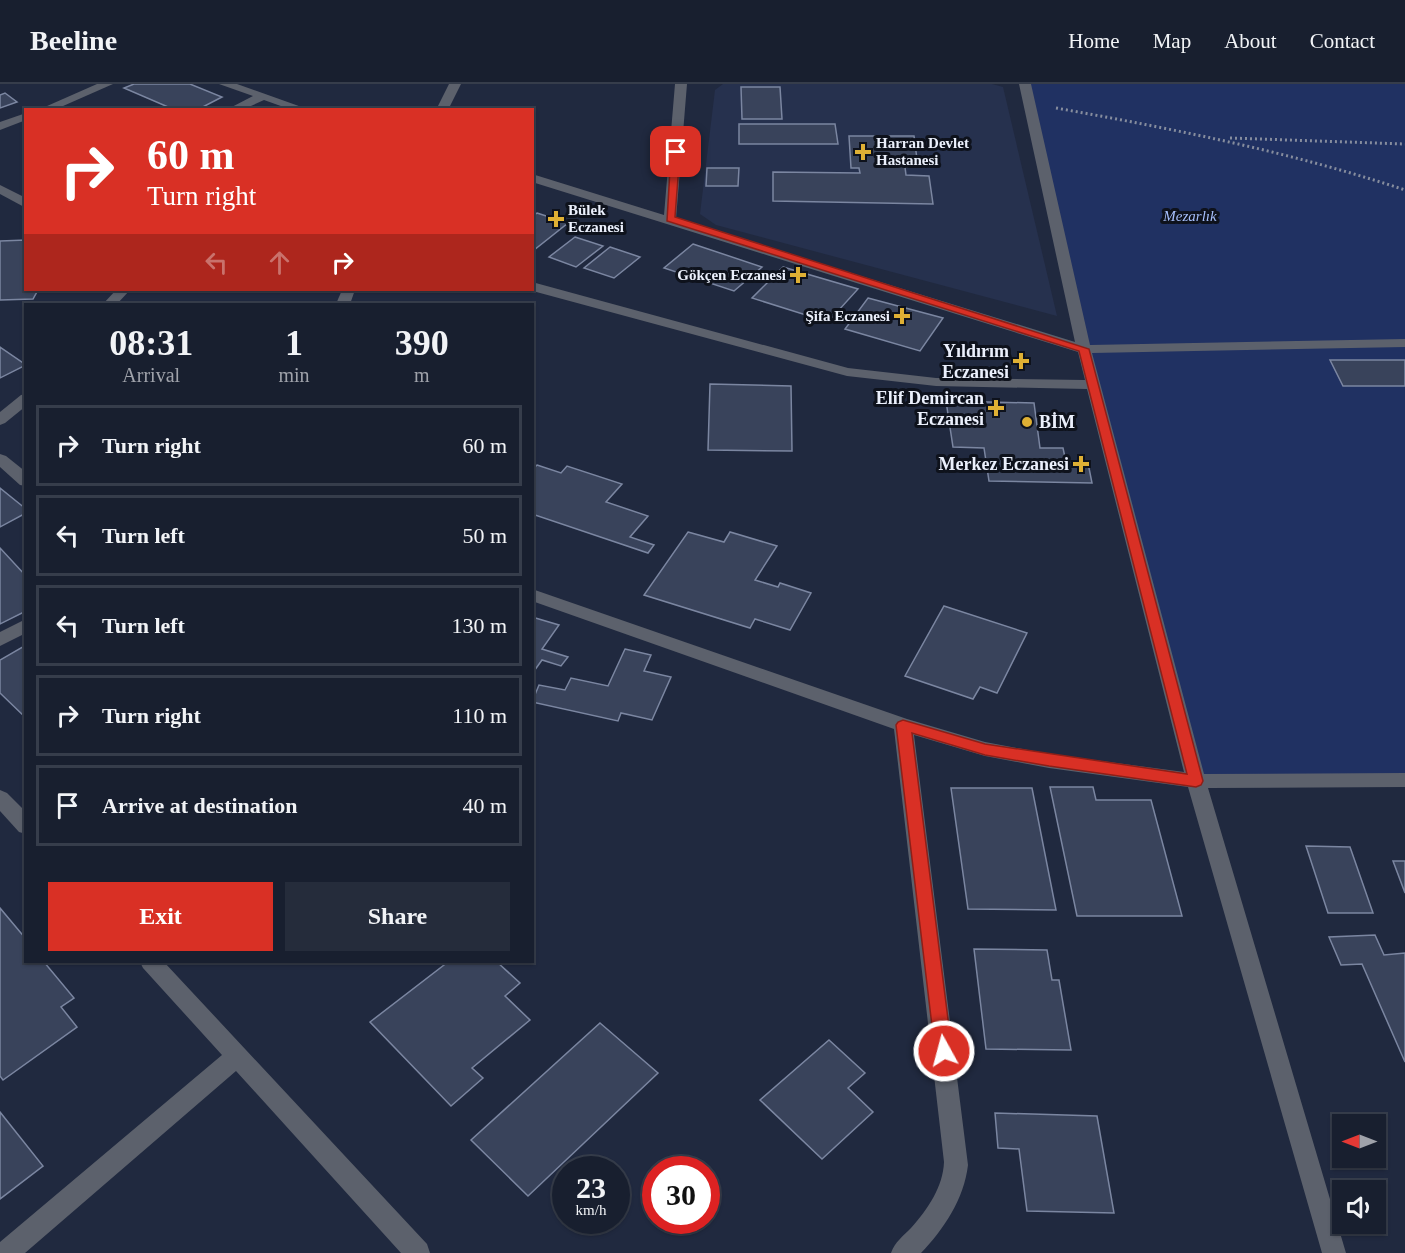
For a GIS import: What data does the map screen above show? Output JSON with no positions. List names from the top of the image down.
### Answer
{
  "parks": ["Mezarlık"],
  "places": {
    "health": [
      "Harran Devlet Hastanesi",
      "Bülek Eczanesi",
      "Gökçen Eczanesi",
      "Şifa Eczanesi",
      "Yıldırım Eczanesi",
      "Elif Demircan Eczanesi",
      "Merkez Eczanesi"
    ],
    "other": ["BİM"]
  },
  "north": "left",
  "page": {
    "header": "Beeline",
    "nav": [
      "Home",
      "Map",
      "About",
      "Contact"
    ],
    "turn": ["60 m", "Turn right"],
    "eta": [
      "08:31",
      "Arrival",
      "1",
      "min",
      "390",
      "m"
    ],
    "list": [
      {
        "name": "Turn right",
        "value": "60 m"
      },
      {
        "name": "Turn left",
        "value": "50 m"
      },
      {
        "name": "Turn left",
        "value": "130 m"
      },
      {
        "name": "Turn right",
        "value": "110 m"
      },
      {
        "name": "Arrive at destination",
        "value": "40 m"
      }
    ],
    "buttons": ["Exit", "Share"],
    "speed": "23 km/h",
    "limit": "30"
  }
}
